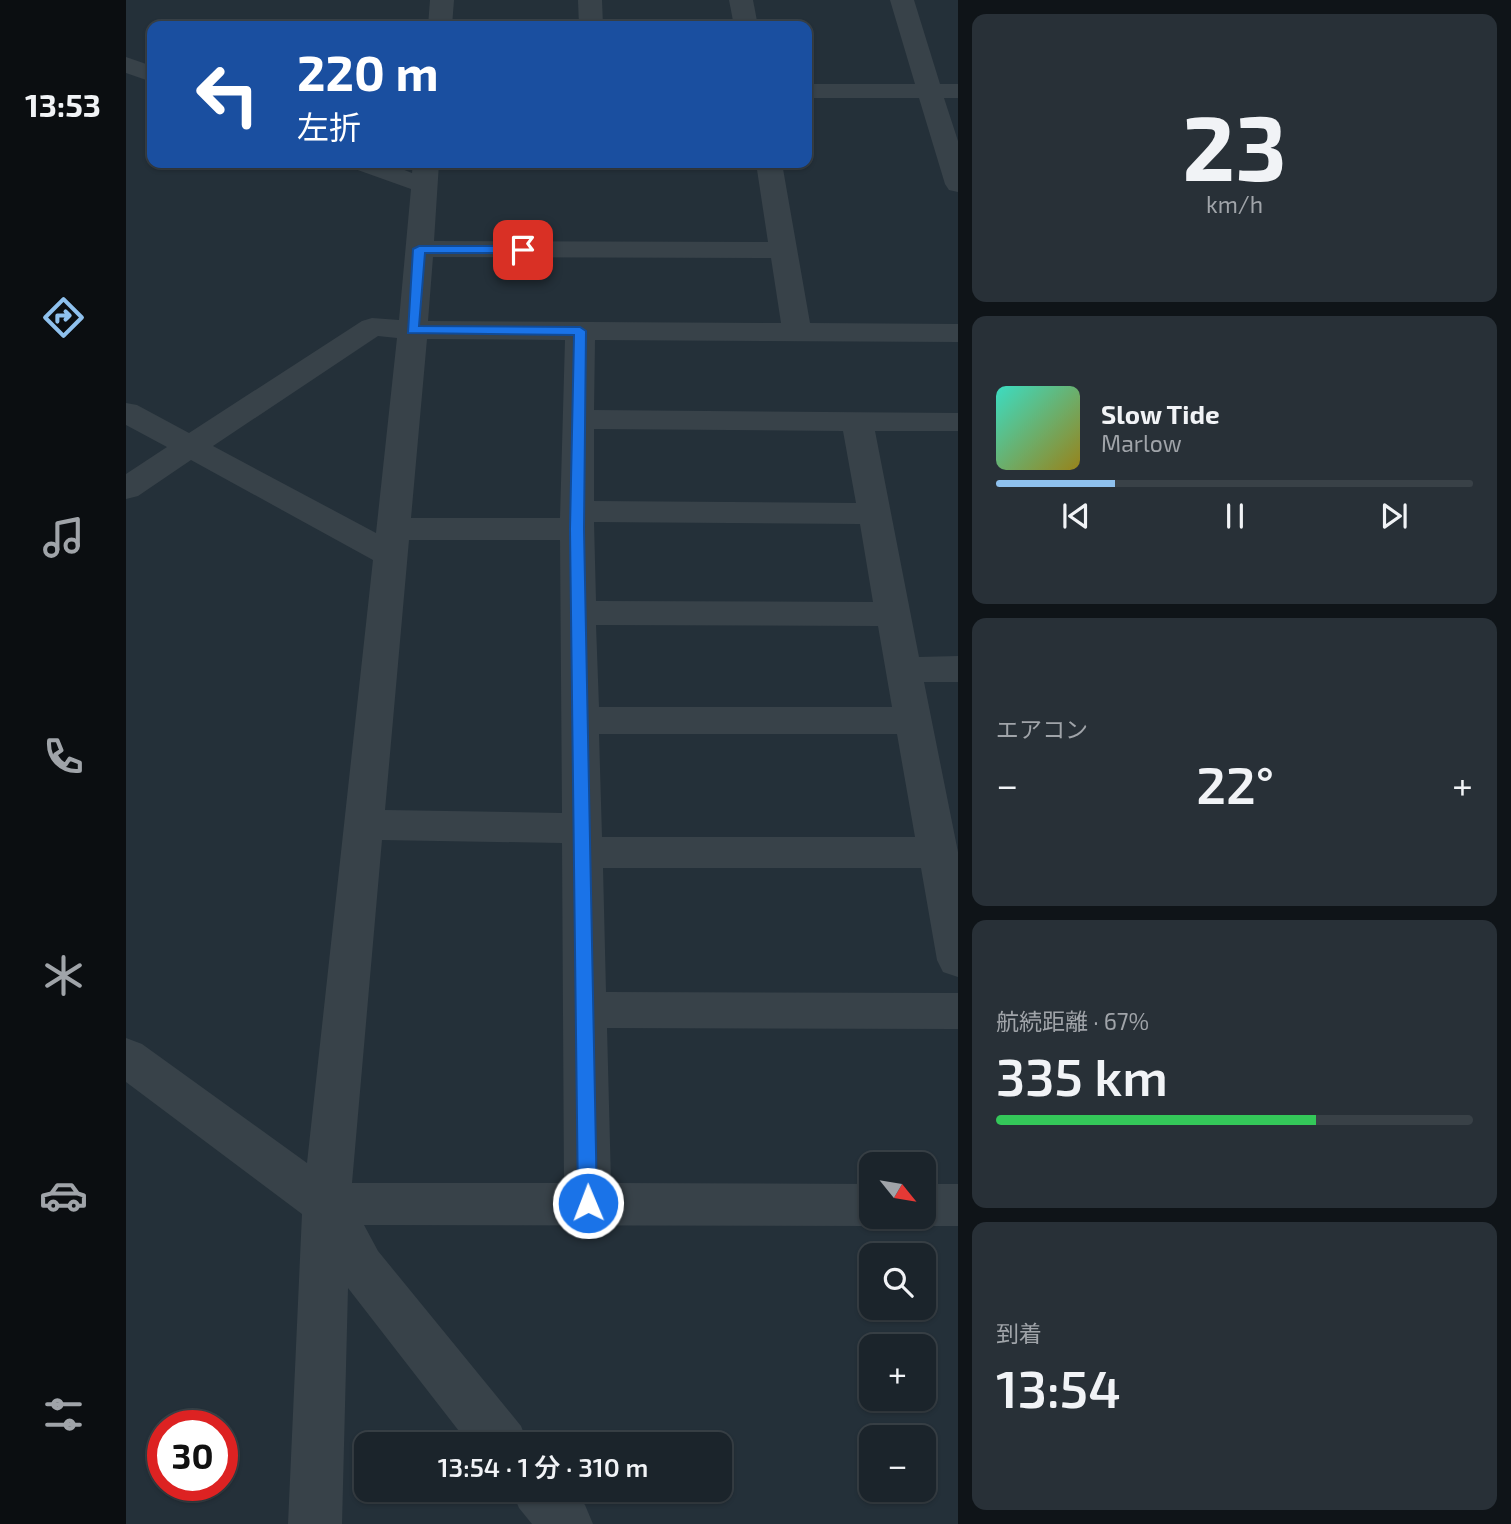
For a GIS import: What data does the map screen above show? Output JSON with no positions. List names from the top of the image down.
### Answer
{
  "north": "bottom right",
  "page": {
    "tabs": "13:53",
    "tile": [
      ["23", "km/h"],
      "エアコン",
      ["航続距離 · 67%", "335 km"],
      ["到着", "13:54"]
    ],
    "turn": ["220 m", "左折"],
    "song": ["Slow Tide", "Marlow"],
    "heat": ["−", "22°", "+"],
    "map_buttons": ["+", "−"],
    "limit": "30",
    "trip": "13:54 · 1 分 · 310 m"
  }
}
